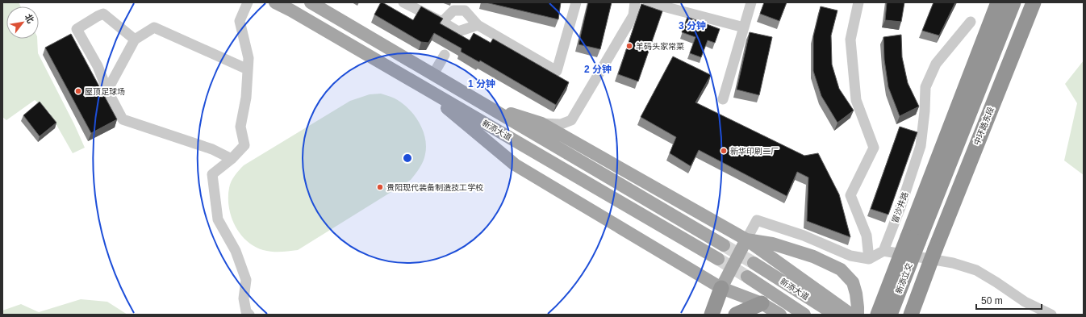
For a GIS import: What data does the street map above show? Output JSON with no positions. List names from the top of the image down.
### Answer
{
  "streets": {
    "highway": ["中环路东段", "新添立交"],
    "main road": ["新添大道"],
    "street": ["冒沙井路"]
  },
  "places": [
    "羊码头家常菜",
    "屋顶足球场",
    "新华印刷二厂",
    "贵阳现代装备制造技工学校"
  ],
  "scale_bar": "50 m",
  "north": "top right",
  "rings": ["3 分钟", "2 分钟", "1 分钟"]
}
